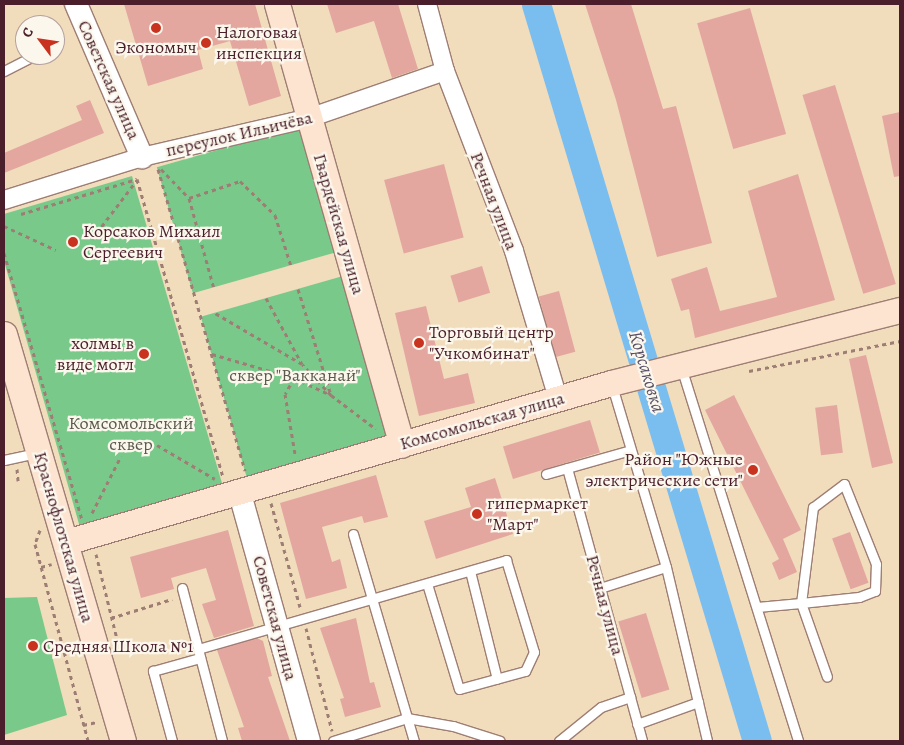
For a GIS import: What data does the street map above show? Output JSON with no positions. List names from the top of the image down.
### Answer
{
  "streets": {
    "main road": ["Гвардейская улица", "Комсомольская улица", "Краснофлотская улица"],
    "street": ["Советская улица", "переулок Ильичёва", "Речная улица"]
  },
  "crossings": [
    ["Советская улица", "переулок Ильичёва"],
    ["Советская улица", "Комсомольская улица"],
    ["переулок Ильичёва", "Речная улица"],
    ["переулок Ильичёва", "Гвардейская улица"],
    ["Речная улица", "Комсомольская улица"],
    ["Гвардейская улица", "Комсомольская улица"],
    ["Комсомольская улица", "Краснофлотская улица"]
  ],
  "water": ["Корсаковка"],
  "parks": ["сквер \"Вакканай\"", "Комсомольский сквер"],
  "places": [
    "Экономыч",
    "Налоговая инспекция",
    "Корсаков Михаил Сергеевич",
    "Торговый центр \"Учкомбинат\"",
    "холмы в виде могл",
    "Район \"Южные электрические сети\"",
    "гипермаркет \"Март\"",
    "Средняя Школа №1"
  ],
  "north": "top left"
}
